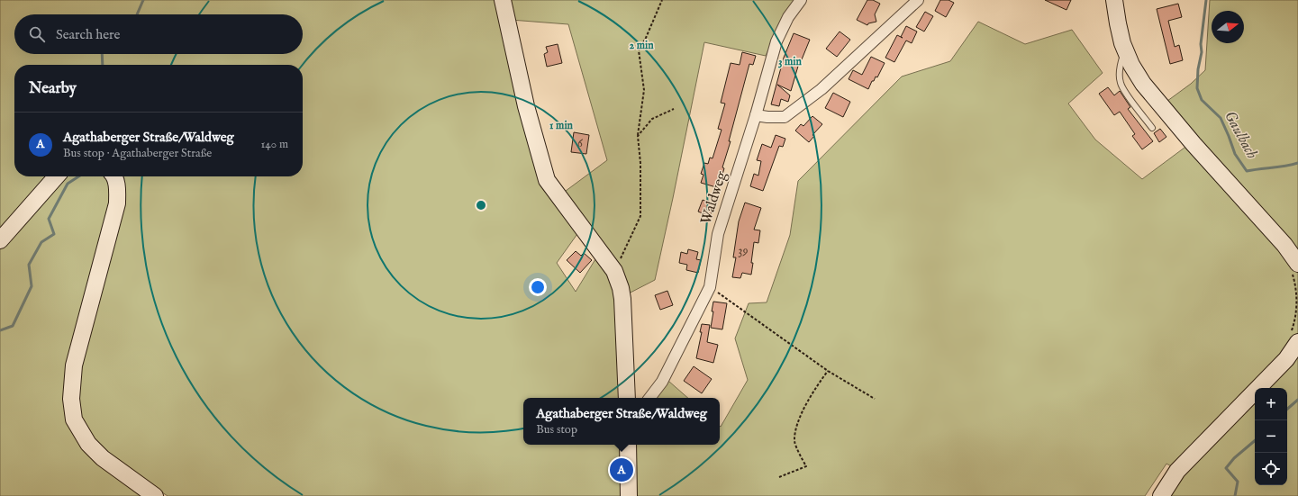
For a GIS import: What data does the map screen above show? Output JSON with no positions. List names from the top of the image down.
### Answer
{
  "streets": {
    "street": ["Waldweg"]
  },
  "water": ["Gaulbach"],
  "house_numbers": ["6", "39"],
  "north": "right",
  "page": {
    "search": "Search here",
    "heading": "Nearby",
    "list": [
      {
        "mark": "A",
        "name": "Agathaberger Straße/Waldweg",
        "note": "Bus stop · Agathaberger Straße",
        "value": "140 m"
      }
    ],
    "map_buttons": ["+", "−"],
    "popup": ["Agathaberger Straße/Waldweg", "Bus stop"],
    "pins": "A"
  },
  "rings": ["2 min", "3 min", "1 min"]
}
